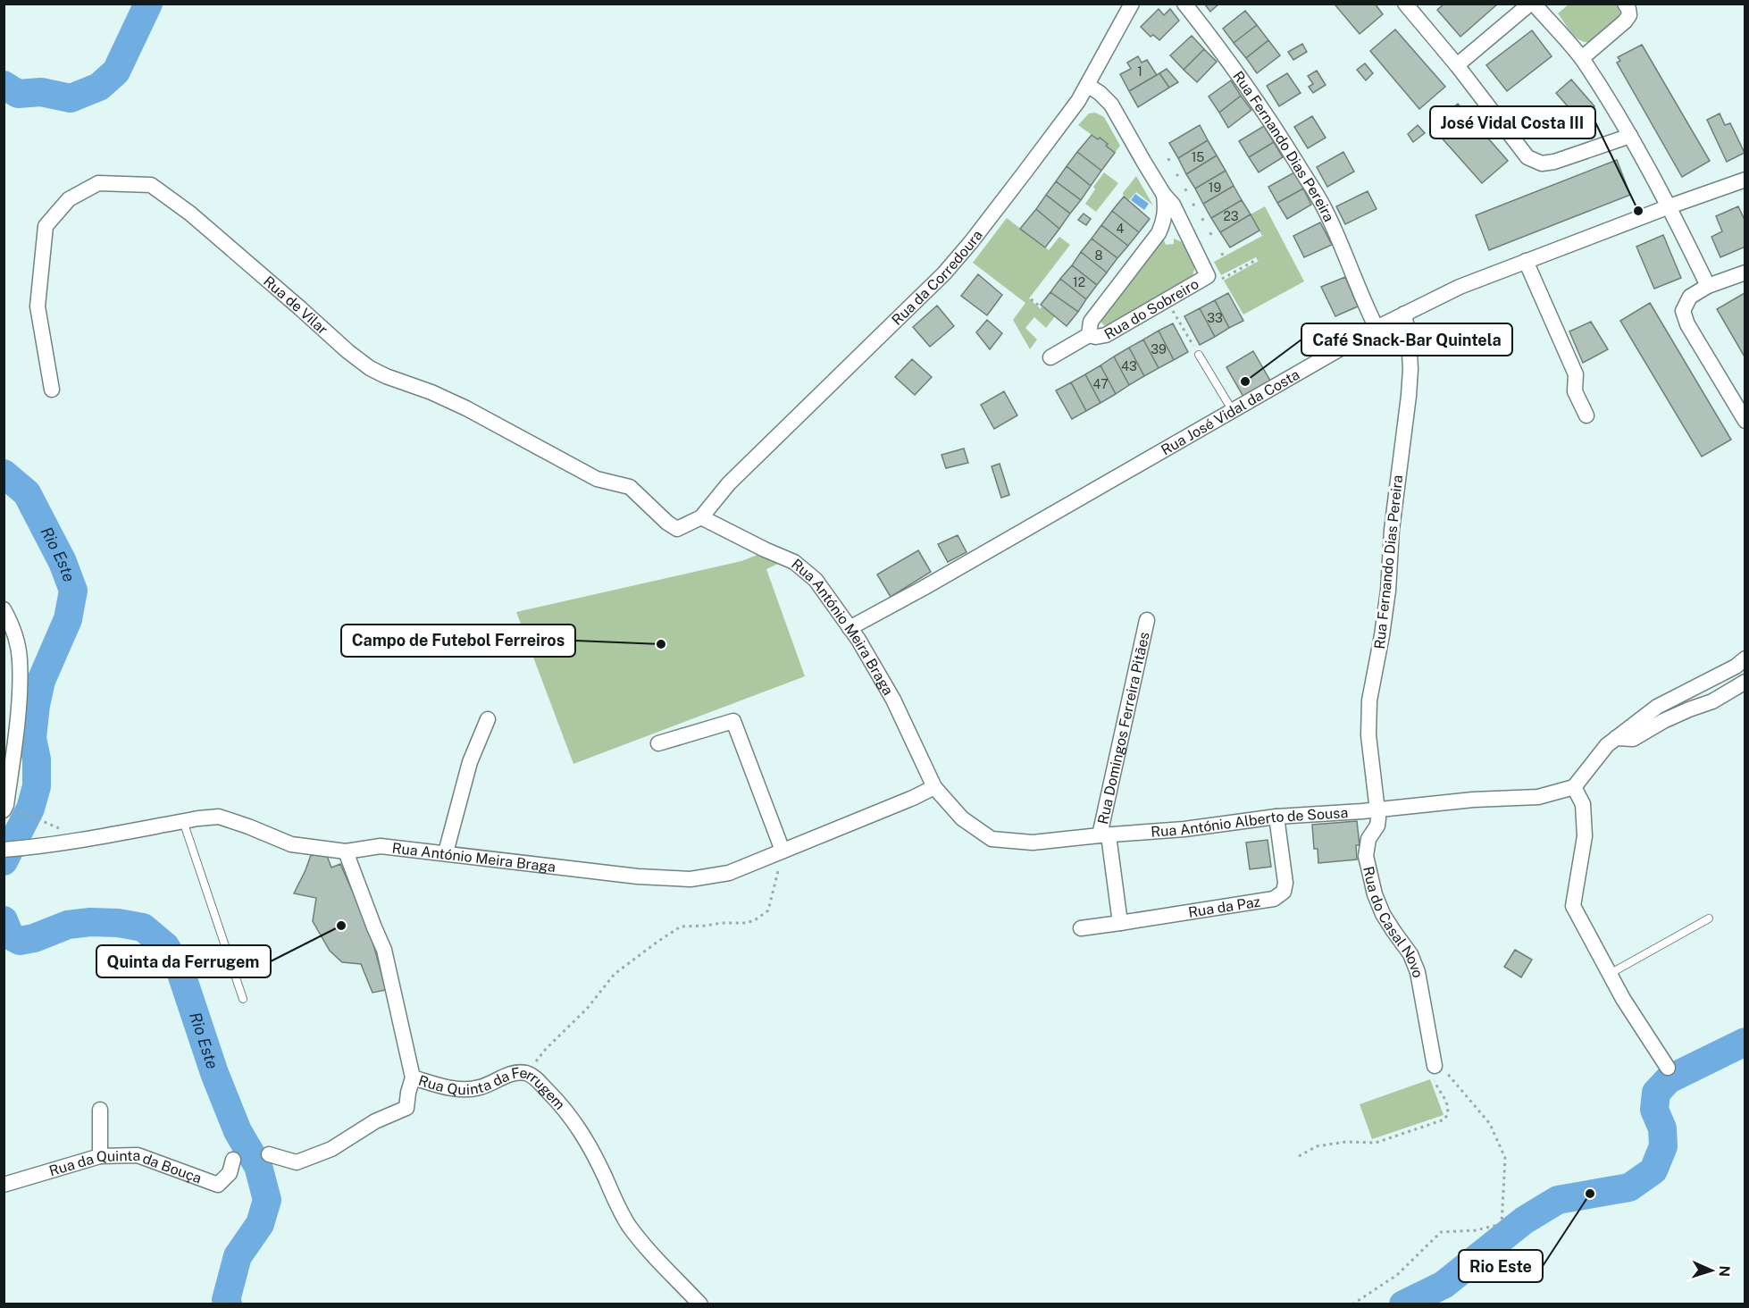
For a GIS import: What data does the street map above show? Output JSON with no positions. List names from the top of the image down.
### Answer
{
  "streets": {
    "street": [
      "Rua Fernando Dias Pereira",
      "Rua da Corredoura",
      "Rua de Vilar",
      "Rua do Sobreiro",
      "Rua José Vidal da Costa",
      "Rua António Meira Braga",
      "Rua Domingos Ferreira Pitães",
      "Rua António Alberto de Sousa",
      "Rua da Paz",
      "Rua do Casal Novo",
      "Rua Quinta da Ferrugem",
      "Rua da Quinta da Bouça"
    ]
  },
  "crossings": [
    ["Rua Fernando Dias Pereira", "Rua José Vidal da Costa"],
    ["Rua Fernando Dias Pereira", "Rua António Alberto de Sousa"],
    ["Rua Fernando Dias Pereira", "Rua do Casal Novo"],
    ["Rua da Corredoura", "Rua de Vilar"],
    ["Rua da Corredoura", "Rua do Sobreiro"],
    ["Rua da Corredoura", "Rua António Meira Braga"],
    ["Rua de Vilar", "Rua António Meira Braga"],
    ["Rua José Vidal da Costa", "Rua António Meira Braga"],
    ["Rua António Meira Braga", "Rua António Alberto de Sousa"],
    ["Rua António Meira Braga", "Rua Quinta da Ferrugem"],
    ["Rua Domingos Ferreira Pitães", "Rua António Alberto de Sousa"],
    ["Rua António Alberto de Sousa", "Rua da Paz"],
    ["Rua António Alberto de Sousa", "Rua do Casal Novo"]
  ],
  "water": ["Rio Este"],
  "places": [
    "José Vidal Costa III",
    "Café Snack-Bar Quintela",
    "Campo de Futebol Ferreiros",
    "Quinta da Ferrugem",
    "Rio Este"
  ],
  "house_numbers": [
    "1",
    "15",
    "19",
    "23",
    "4",
    "8",
    "12",
    "33",
    "39",
    "43",
    "47"
  ],
  "north": "right"
}
